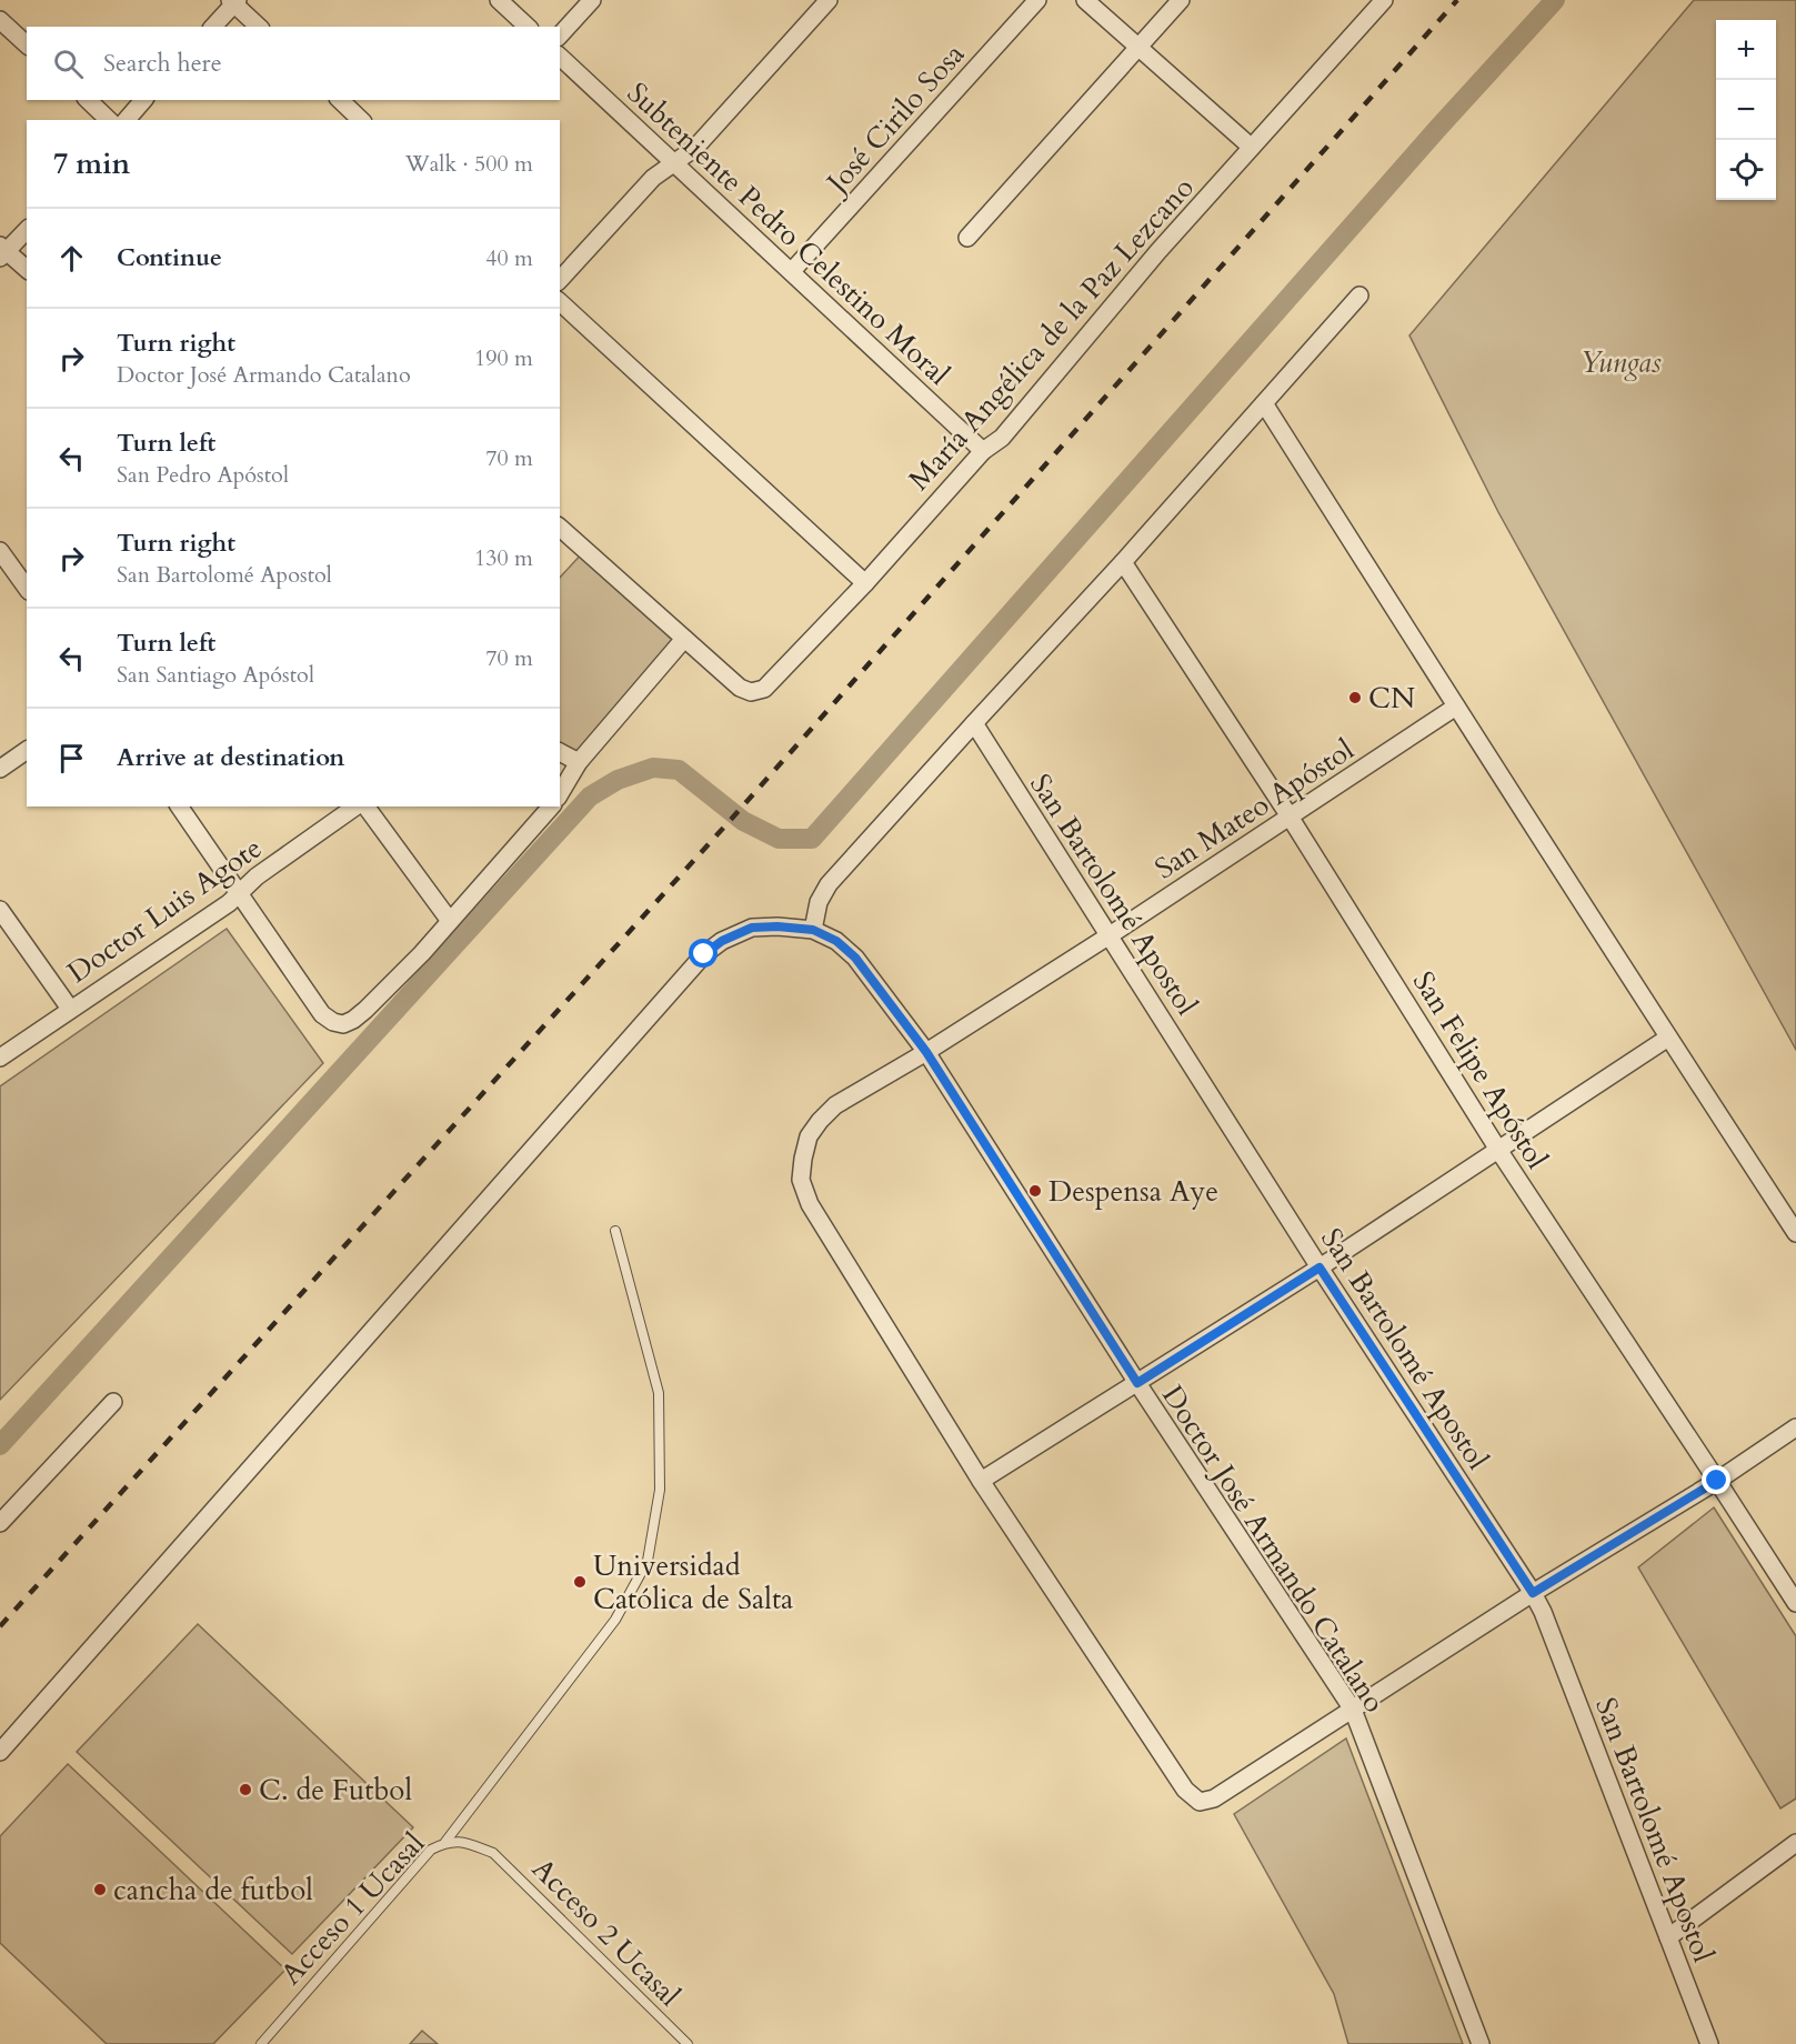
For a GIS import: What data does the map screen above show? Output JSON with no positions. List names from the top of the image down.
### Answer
{
  "streets": {
    "street": [
      "José Cirilo Sosa",
      "Subteniente Pedro Celestino Moral",
      "María Angélica de la Paz Lezcano",
      "San Mateo Apóstol",
      "San Bartolomé Apostol",
      "Doctor Luis Agote",
      "San Felipe Apóstol",
      "Doctor José Armando Catalano"
    ],
    "lane": ["Acceso 1 Ucasal", "Acceso 2 Ucasal"]
  },
  "crossings": [
    ["José Cirilo Sosa", "Subteniente Pedro Celestino Moral"],
    ["Subteniente Pedro Celestino Moral", "María Angélica de la Paz Lezcano"],
    ["San Mateo Apóstol", "San Bartolomé Apostol"],
    ["San Mateo Apóstol", "San Felipe Apóstol"],
    ["San Mateo Apóstol", "Doctor José Armando Catalano"],
    ["Acceso 1 Ucasal", "Acceso 2 Ucasal"]
  ],
  "parks": ["Yungas"],
  "places": [
    "CN",
    "Despensa Aye",
    "Universidad Católica de Salta",
    "C. de Futbol",
    "cancha de futbol"
  ],
  "page": {
    "map_buttons": ["+", "−"],
    "search": "Search here",
    "heading": ["7 min", "Walk · 500 m"],
    "list": [
      ["Continue", "40 m"],
      ["Turn right", "Doctor José Armando Catalano", "190 m"],
      ["Turn left", "San Pedro Apóstol", "70 m"],
      ["Turn right", "San Bartolomé Apostol", "130 m"],
      ["Turn left", "San Santiago Apóstol", "70 m"],
      "Arrive at destination"
    ]
  }
}
